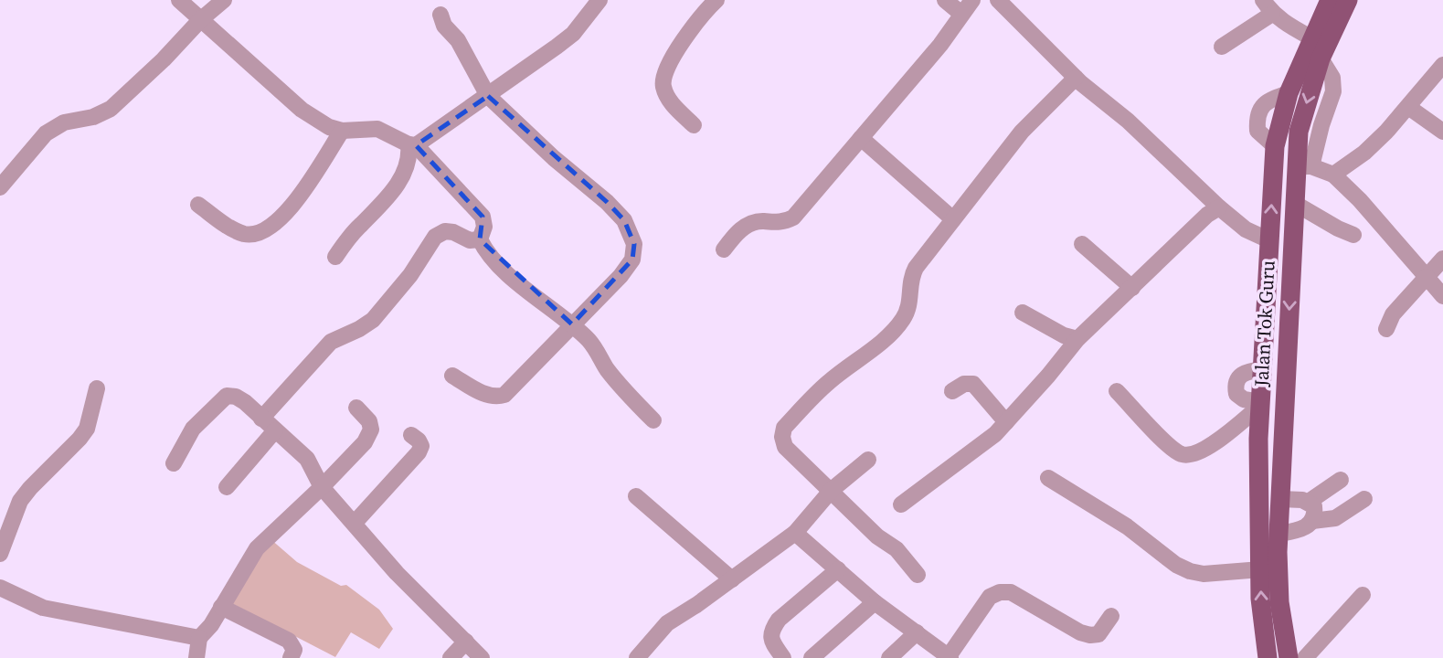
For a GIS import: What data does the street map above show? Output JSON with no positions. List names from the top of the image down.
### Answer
{
  "streets": {
    "main road": ["Jalan Tok Guru"]
  }
}
